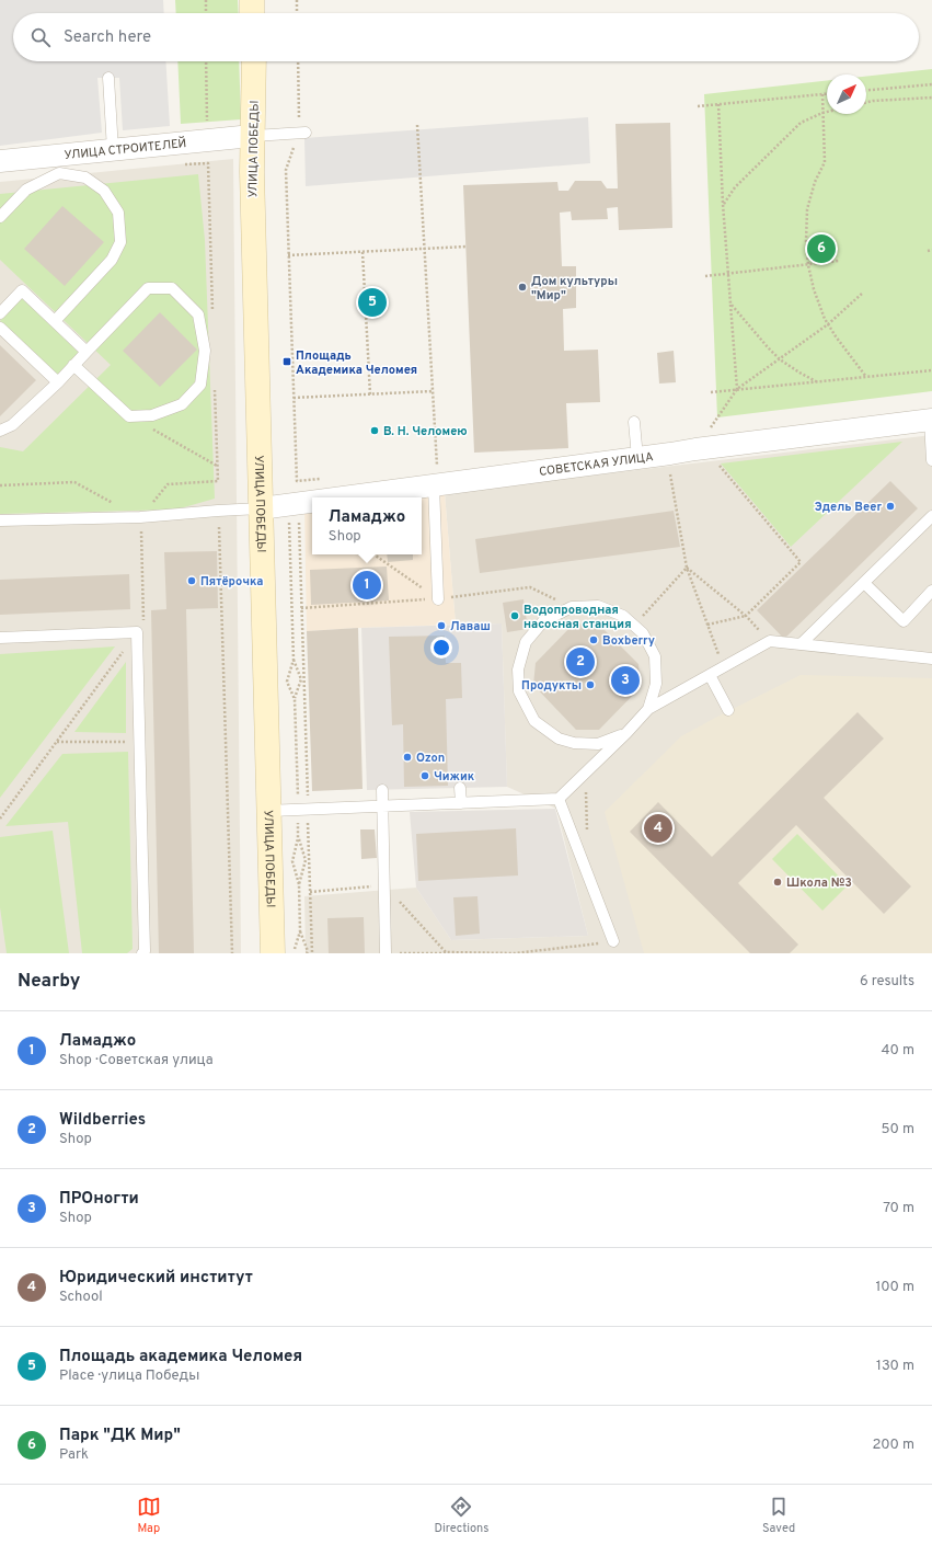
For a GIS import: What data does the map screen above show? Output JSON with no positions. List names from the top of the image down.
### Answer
{
  "streets": {
    "street": ["УЛИЦА СТРОИТЕЛЕЙ", "УЛИЦА ПОБЕДЫ", "СОВЕТСКАЯ УЛИЦА"]
  },
  "crossings": [
    ["УЛИЦА СТРОИТЕЛЕЙ", "УЛИЦА ПОБЕДЫ"],
    ["УЛИЦА ПОБЕДЫ", "СОВЕТСКАЯ УЛИЦА"]
  ],
  "places": {
    "other": [
      "Дом культуры \"Мир\"",
      "В. Н. Челомею",
      "Эдель Beer",
      "Пятёрочка",
      "Водопроводная насосная станция",
      "Лаваш",
      "Boxberry",
      "Продукты",
      "Ozon",
      "Чижик",
      "Школа №3"
    ],
    "transit": ["Площадь Академика Челомея"]
  },
  "north": "top right",
  "page": {
    "search": "Search here",
    "pins": [
      "6",
      "5",
      "1",
      "2",
      "3",
      "4"
    ],
    "popup": ["Ламаджо", "Shop"],
    "heading": ["Nearby", "6 results"],
    "list": [
      {
        "mark": "1",
        "name": "Ламаджо",
        "note": "Shop · Советская улица",
        "value": "40 m"
      },
      {
        "mark": "2",
        "name": "Wildberries",
        "note": "Shop",
        "value": "50 m"
      },
      {
        "mark": "3",
        "name": "ПРОногти",
        "note": "Shop",
        "value": "70 m"
      },
      {
        "mark": "4",
        "name": "Юридический институт",
        "note": "School",
        "value": "100 m"
      },
      {
        "mark": "5",
        "name": "Площадь академика Челомея",
        "note": "Place · улица Победы",
        "value": "130 m"
      },
      {
        "mark": "6",
        "name": "Парк \"ДК Мир\"",
        "note": "Park",
        "value": "200 m"
      }
    ],
    "nav": ["Map", "Directions", "Saved"]
  }
}
